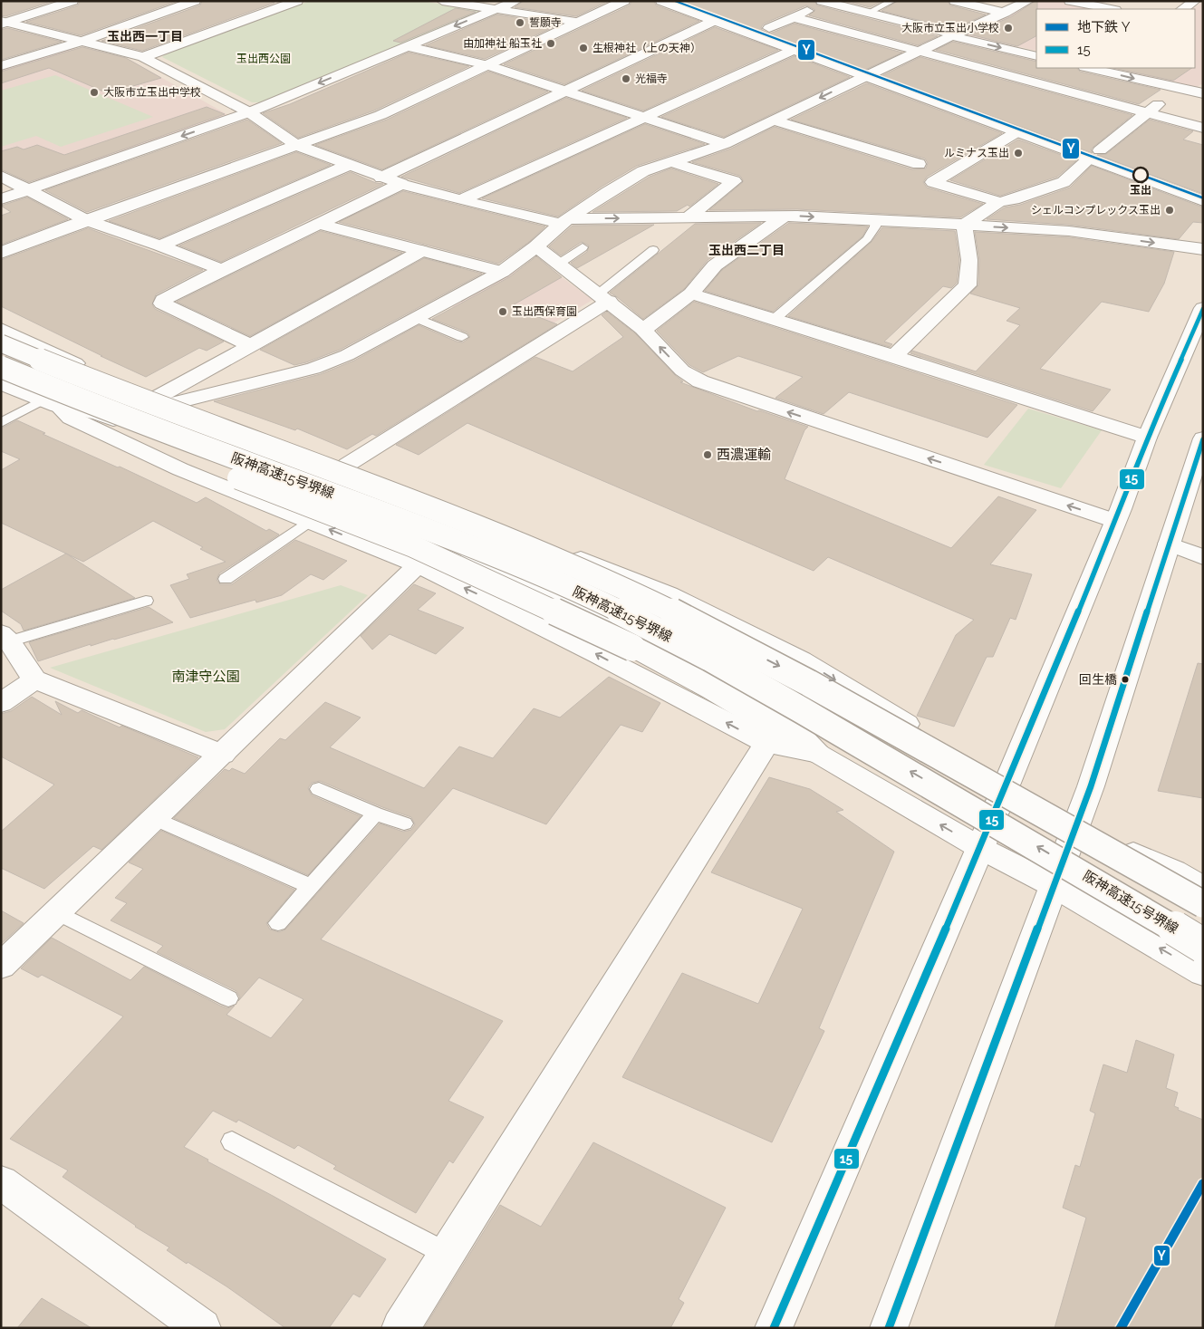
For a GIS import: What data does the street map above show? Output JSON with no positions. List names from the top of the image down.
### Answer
{
  "streets": {
    "main road": ["阪神高速15号堺線"]
  },
  "districts": ["玉出西一丁目", "玉出西二丁目"],
  "parks": ["玉出西公園", "南津守公園"],
  "places": [
    "誓願寺",
    "大阪市立玉出小学校",
    "由加神社 船玉社",
    "生根神社（上の天神）",
    "光福寺",
    "大阪市立玉出中学校",
    "ルミナス玉出",
    "玉出",
    "シェルコンプレックス玉出",
    "玉出西保育園",
    "西濃運輸",
    "回生橋"
  ],
  "lines": ["metro line Y", "transit line 15"],
  "legend": ["地下鉄 Y", "15"]
}
